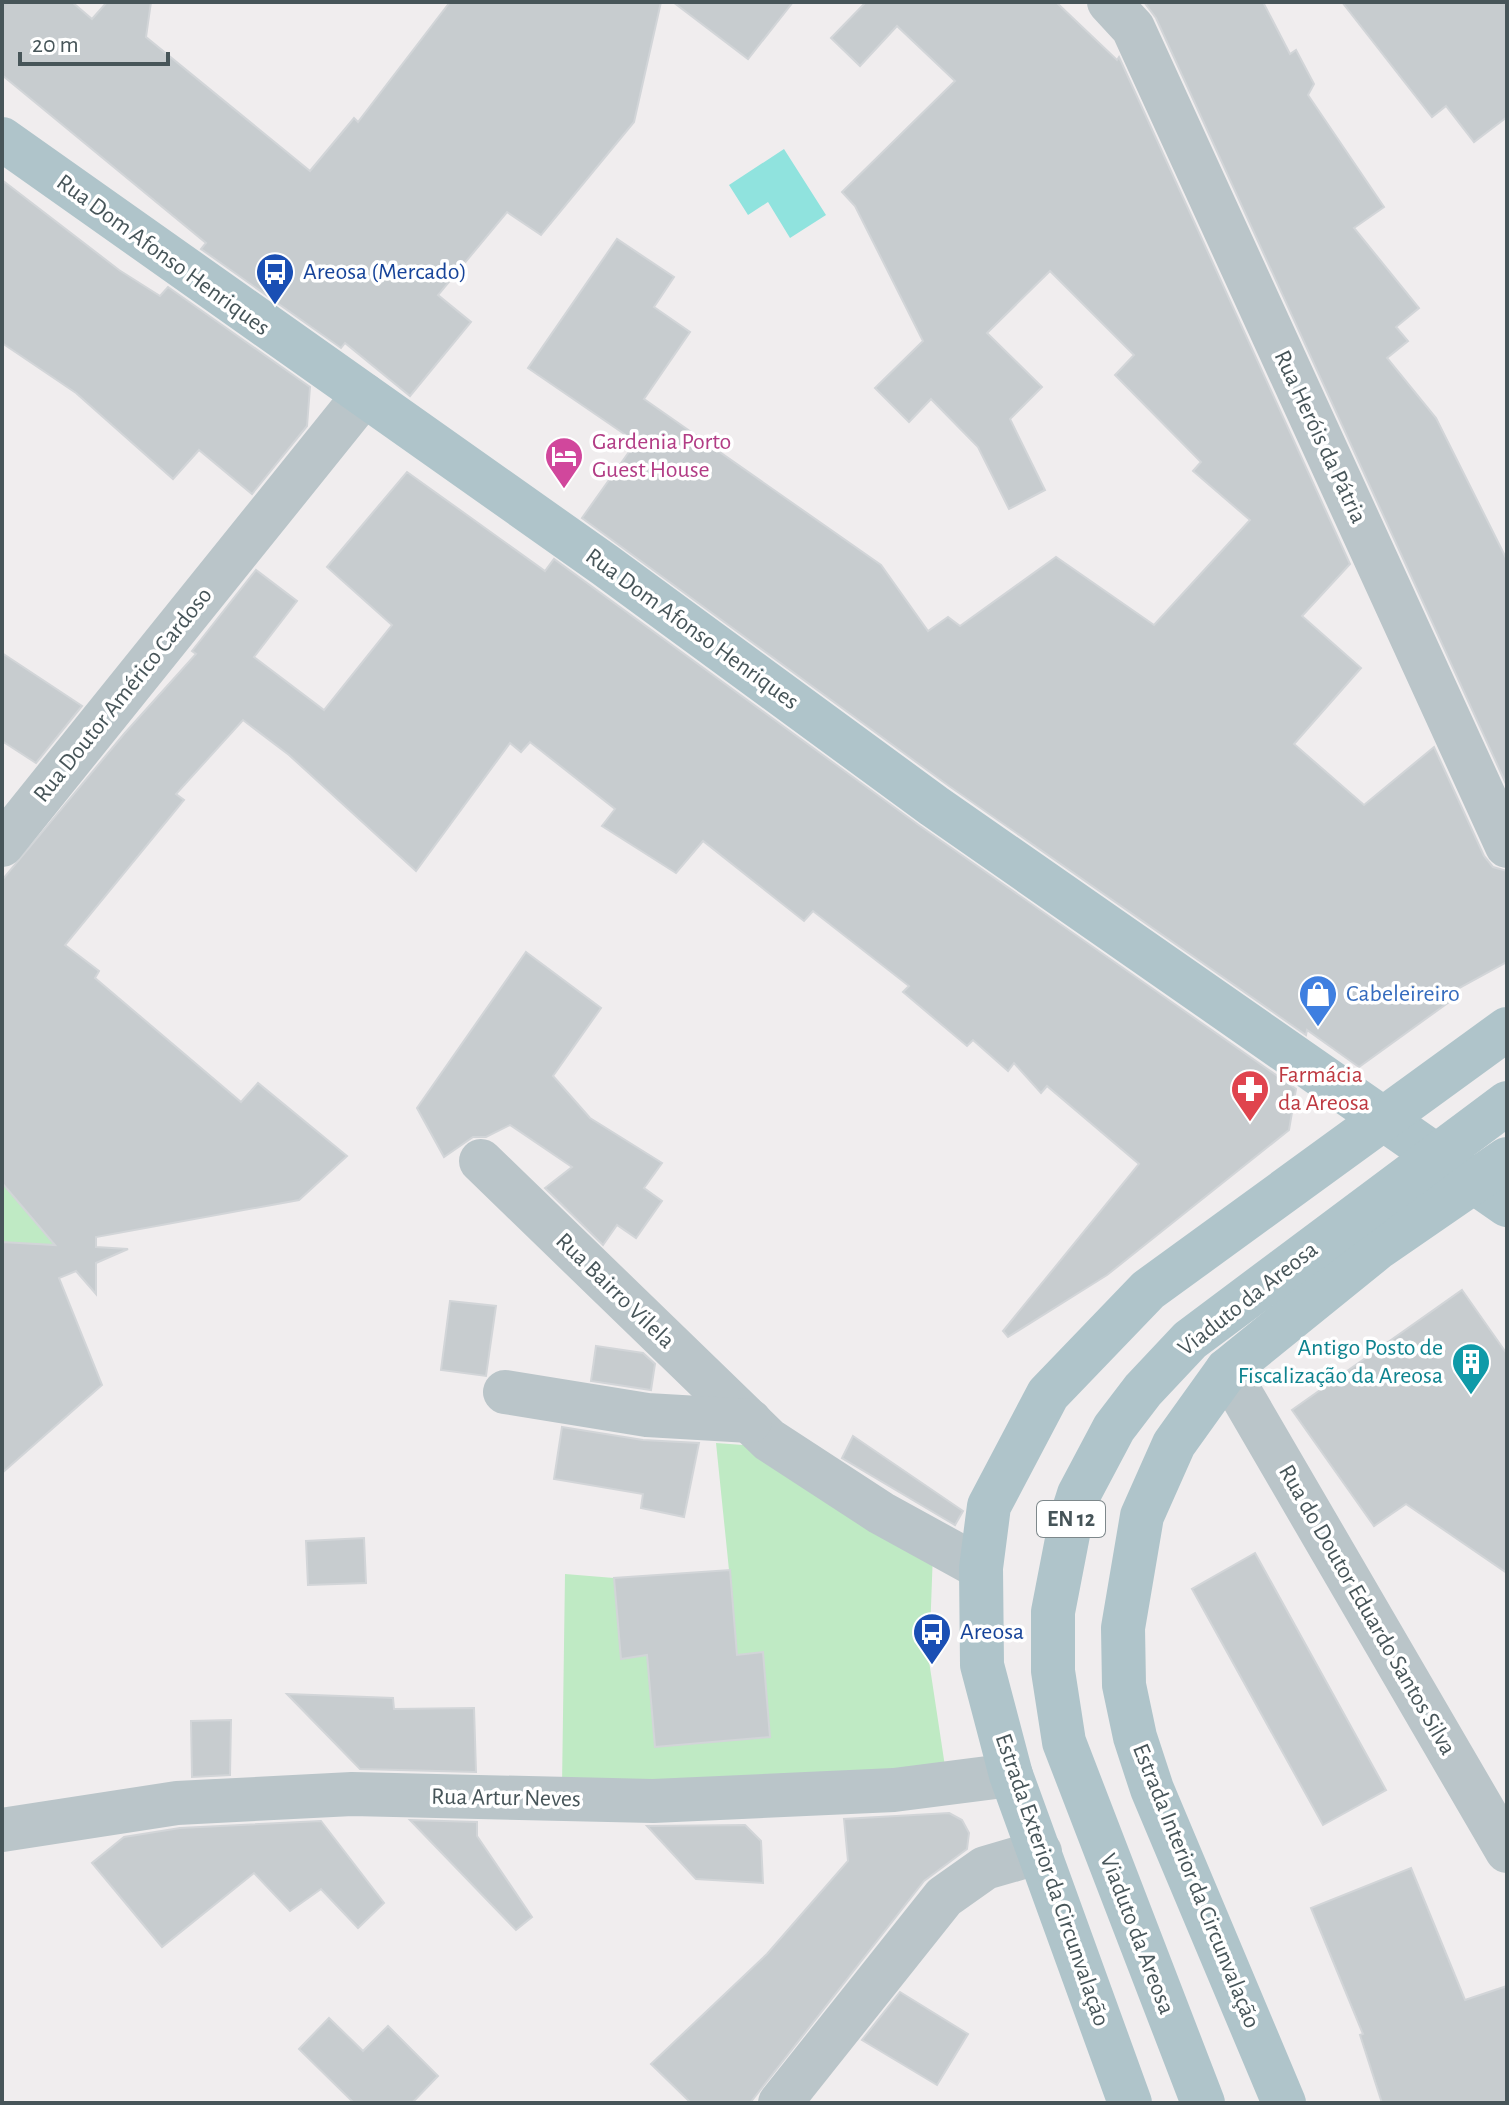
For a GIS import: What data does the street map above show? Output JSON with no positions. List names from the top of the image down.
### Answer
{
  "streets": {
    "main road": [
      "Rua Dom Afonso Henriques",
      "Viaduto da Areosa",
      "EN 12",
      "Estrada Exterior da Circunvalação",
      "Estrada Interior da Circunvalação"
    ],
    "street": [
      "Rua Heróis da Pátria",
      "Rua Doutor Américo Cardoso",
      "Rua Bairro Vilela",
      "Rua do Doutor Eduardo Santos Silva",
      "Rua Artur Neves"
    ]
  },
  "crossings": [
    ["Rua Dom Afonso Henriques", "Rua Doutor Américo Cardoso"],
    ["Rua Dom Afonso Henriques", "Estrada Exterior da Circunvalação"],
    ["Rua Dom Afonso Henriques", "Estrada Interior da Circunvalação"],
    ["Rua Bairro Vilela", "Estrada Exterior da Circunvalação"],
    ["Rua do Doutor Eduardo Santos Silva", "Estrada Interior da Circunvalação"],
    ["Rua Artur Neves", "Estrada Exterior da Circunvalação"]
  ],
  "places": {
    "bus stop": ["Areosa (Mercado)", "Areosa"],
    "hotel": ["Gardenia Porto Guest House"],
    "shop": ["Cabeleireiro"],
    "pharmacy": ["Farmácia da Areosa"],
    "building": ["Antigo Posto de Fiscalização da Areosa"]
  },
  "scale_bar": "20 m"
}
